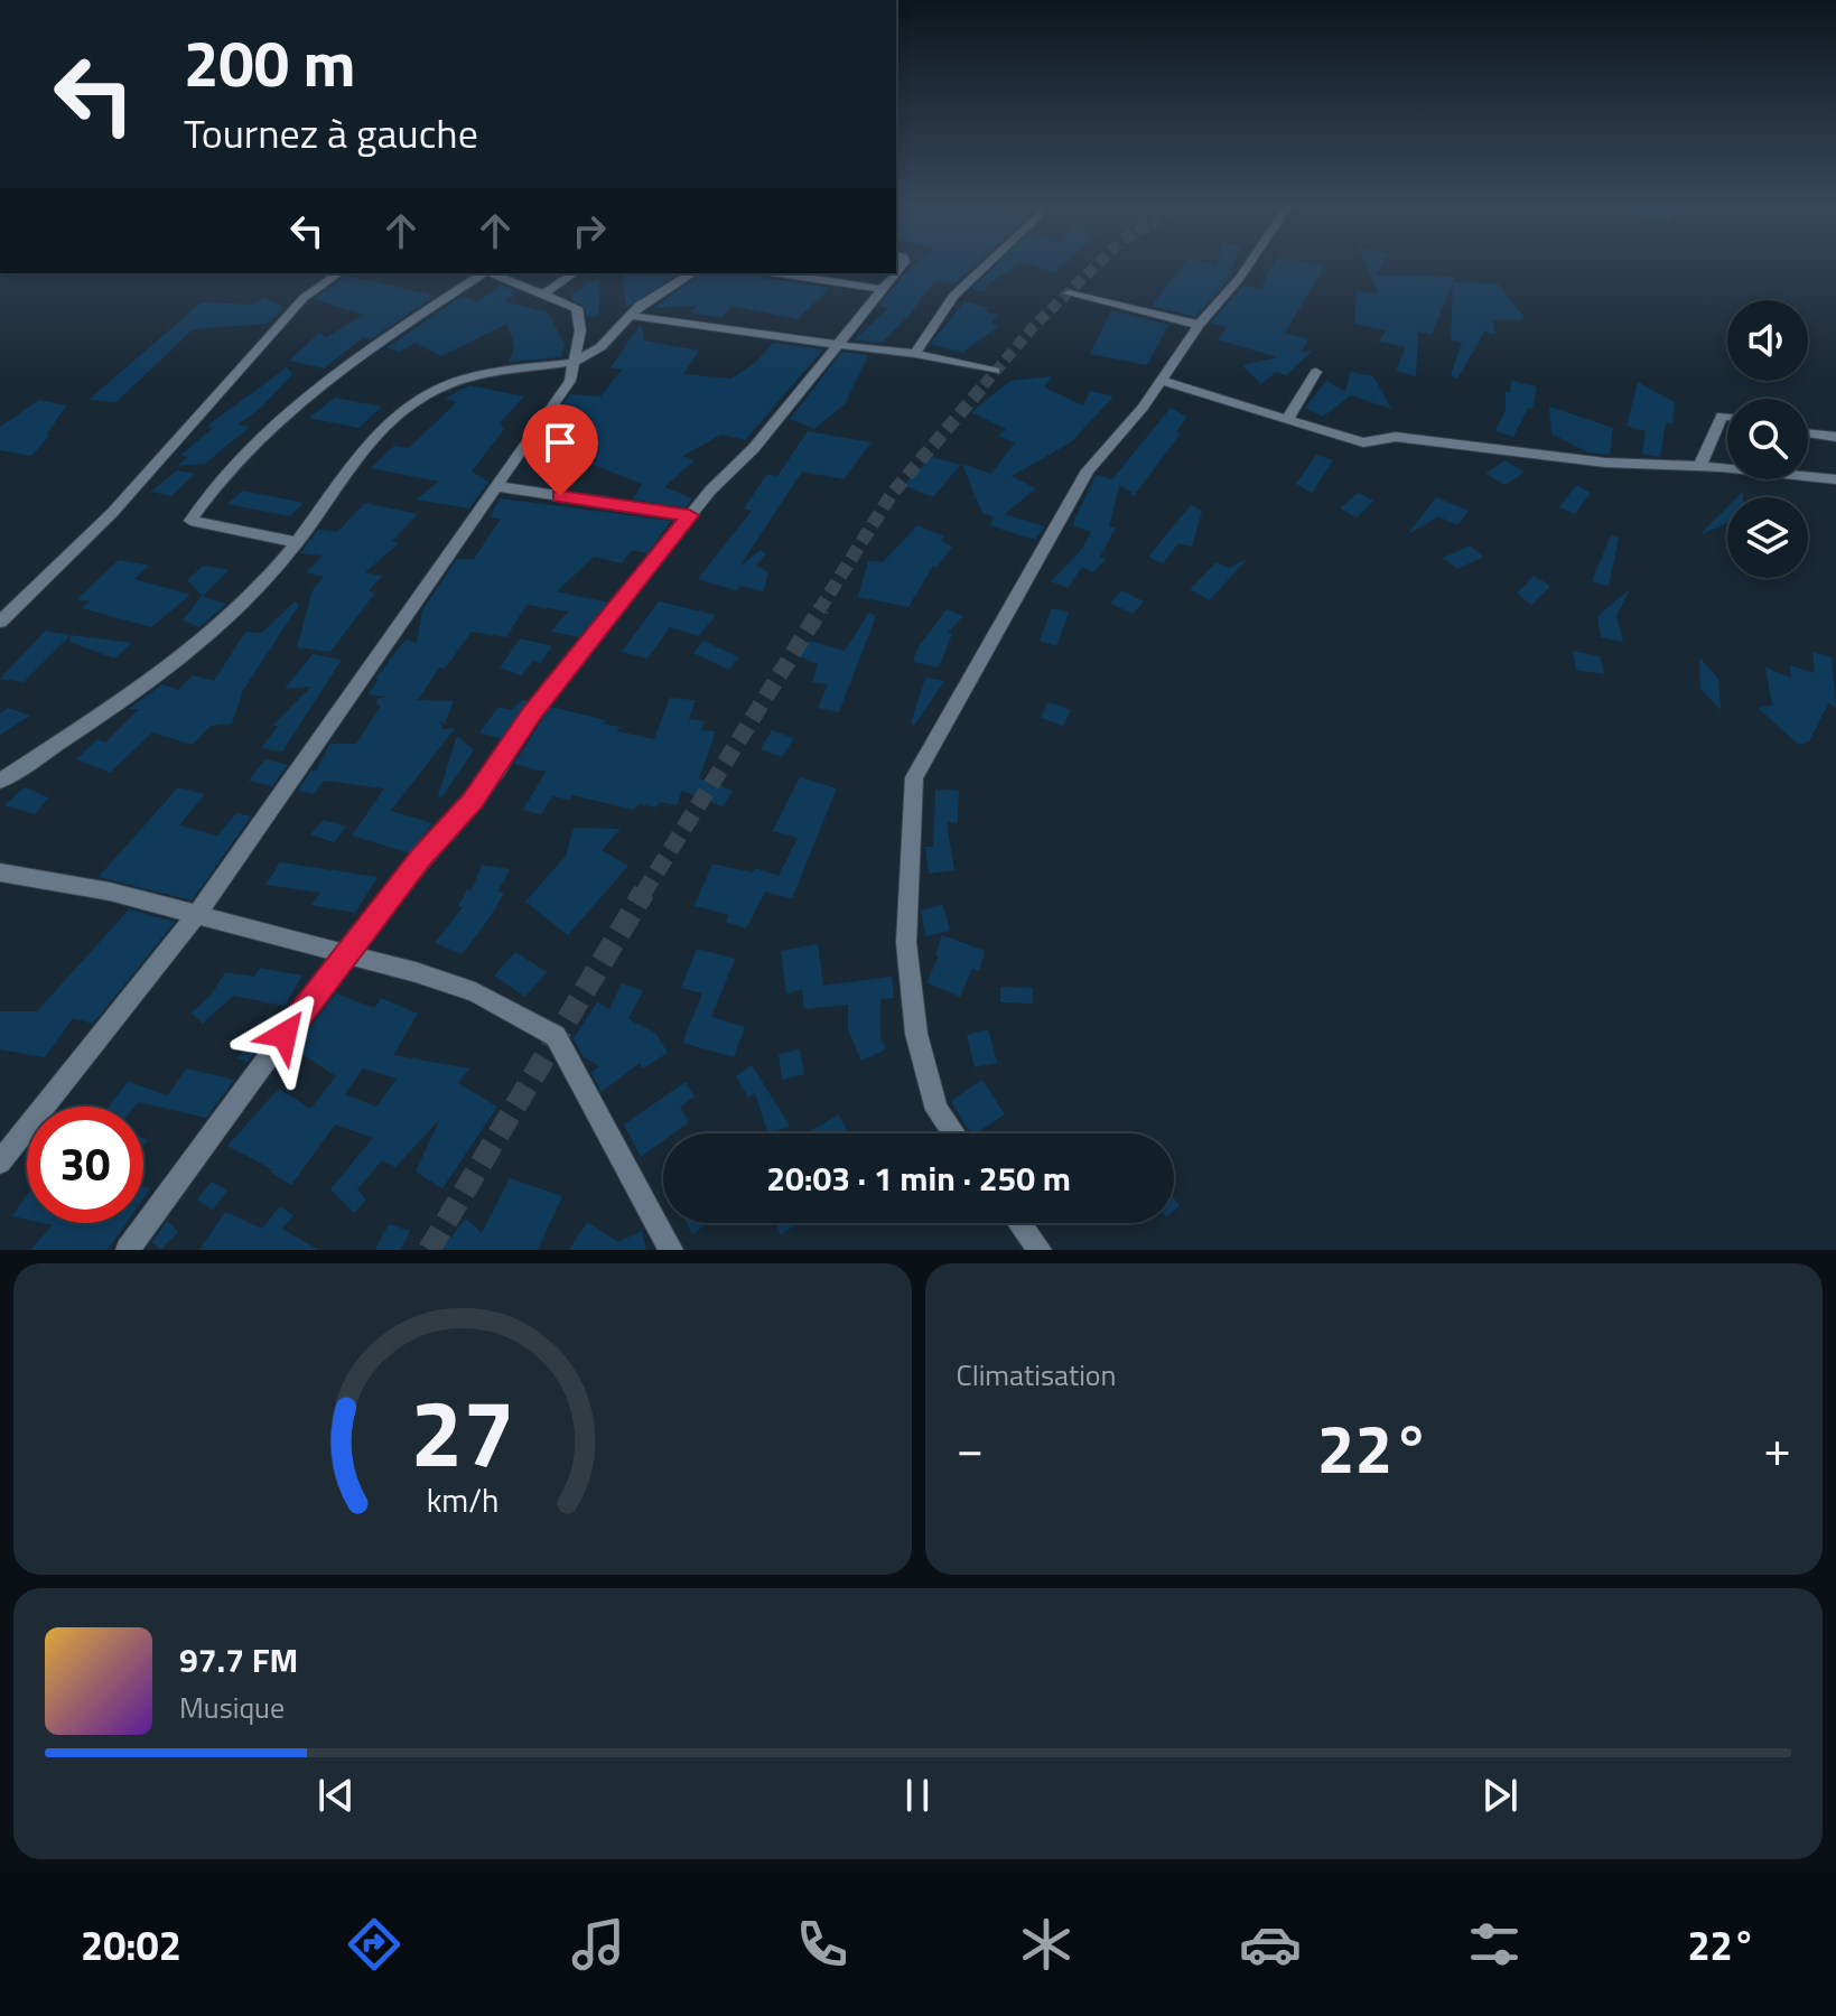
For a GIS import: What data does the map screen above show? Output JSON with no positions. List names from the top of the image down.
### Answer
{
  "page": {
    "turn": ["200 m", "Tournez à gauche"],
    "limit": "30",
    "trip": "20:03 · 1 min · 250 m",
    "tile": "Climatisation",
    "heat": ["−", "22°", "+"],
    "song": ["97.7 FM", "Musique"],
    "tabs": ["20:02", "22°"],
    "gauge": ["27", "km/h"]
  }
}
